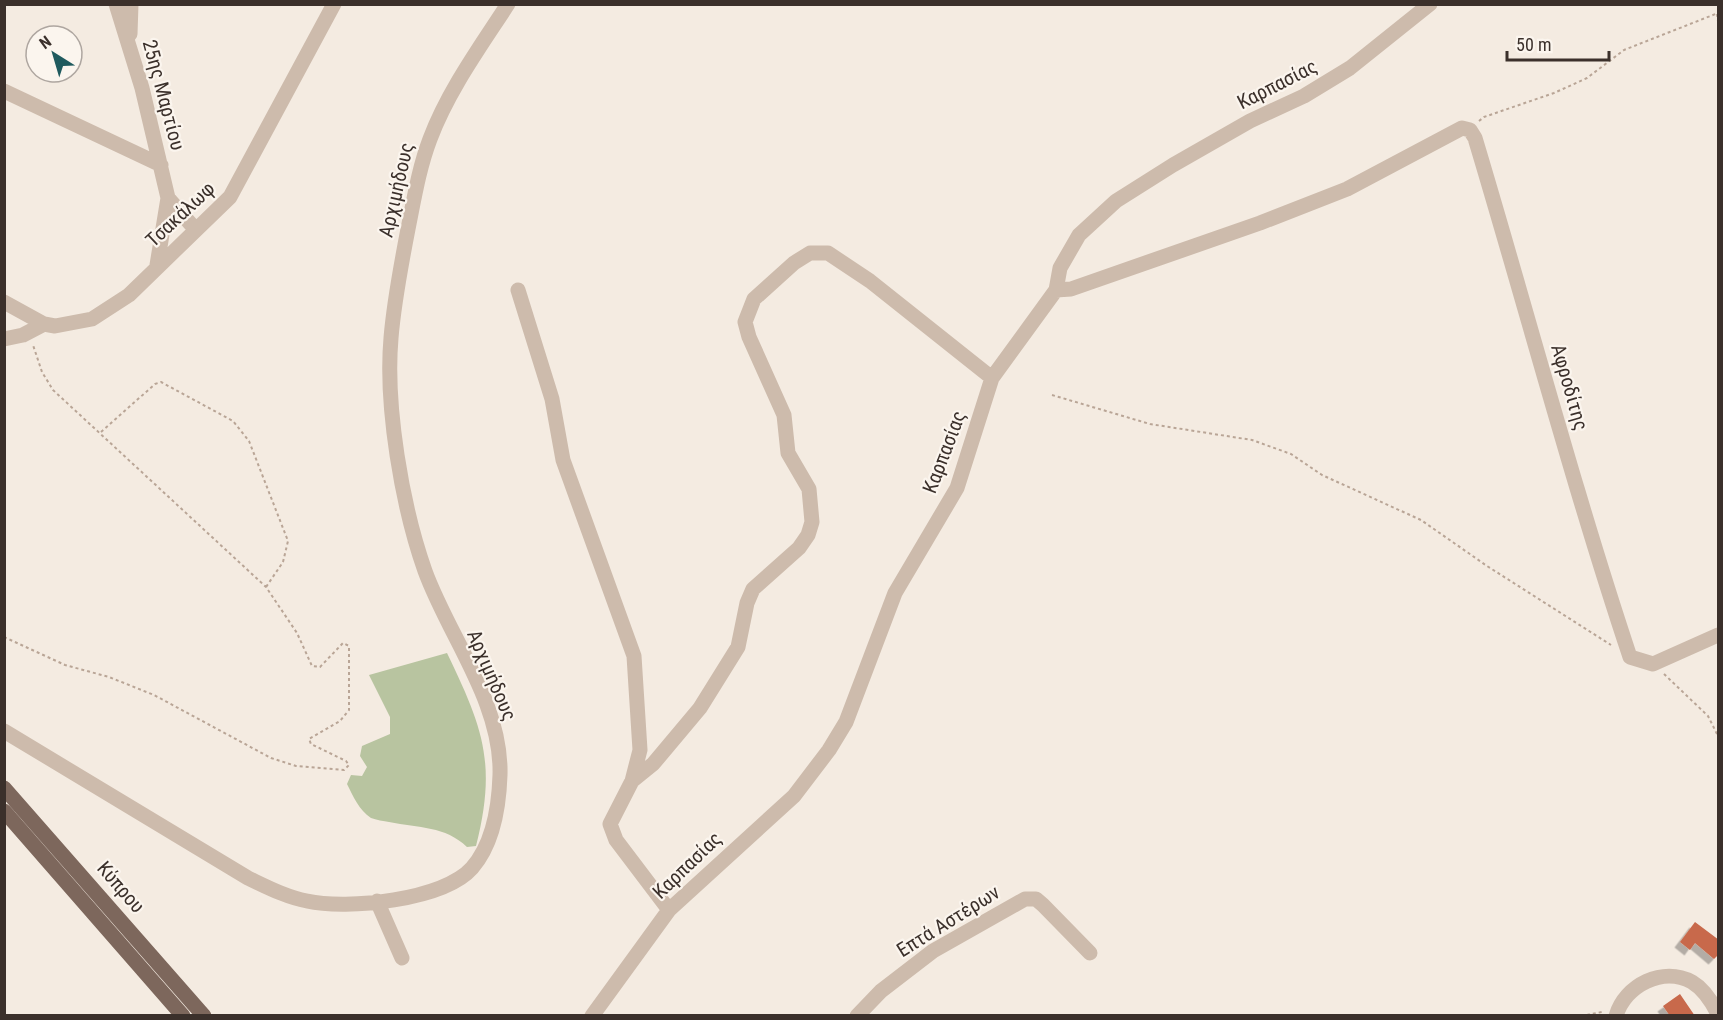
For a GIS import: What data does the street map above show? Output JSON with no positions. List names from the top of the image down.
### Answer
{
  "streets": {
    "main road": ["Κύπρου"],
    "street": [
      "Καρπασίας",
      "25ης Μαρτίου",
      "Αρχιμήδους",
      "Τσακάλωφ",
      "Αφροδίτης",
      "Επτά Αστέρων"
    ]
  },
  "crossings": [
    ["25ης Μαρτίου", "Τσακάλωφ"]
  ],
  "scale_bar": "50 m",
  "north": "top left"
}
